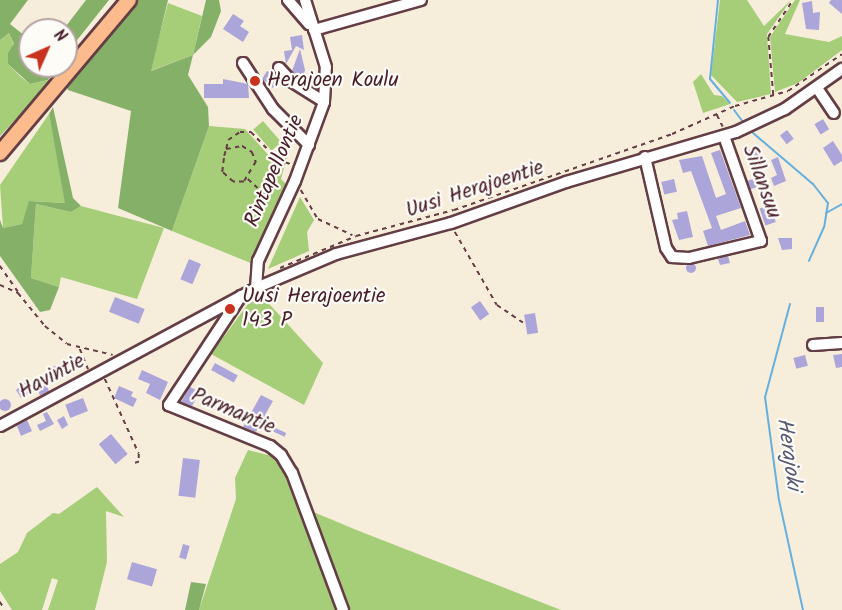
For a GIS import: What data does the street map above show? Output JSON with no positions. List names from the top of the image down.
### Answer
{
  "streets": {
    "street": [
      "Rintapellontie",
      "Sillansuu",
      "Uusi Herajoentie",
      "Havintie",
      "Parmantie"
    ]
  },
  "crossings": [
    ["Rintapellontie", "Uusi Herajoentie"],
    ["Sillansuu", "Uusi Herajoentie"],
    ["Uusi Herajoentie", "Havintie"],
    ["Uusi Herajoentie", "Parmantie"]
  ],
  "water": ["Herajoki"],
  "places": ["Herajoen Koulu", "Uusi Herajoentie 143 P"],
  "north": "top right"
}
